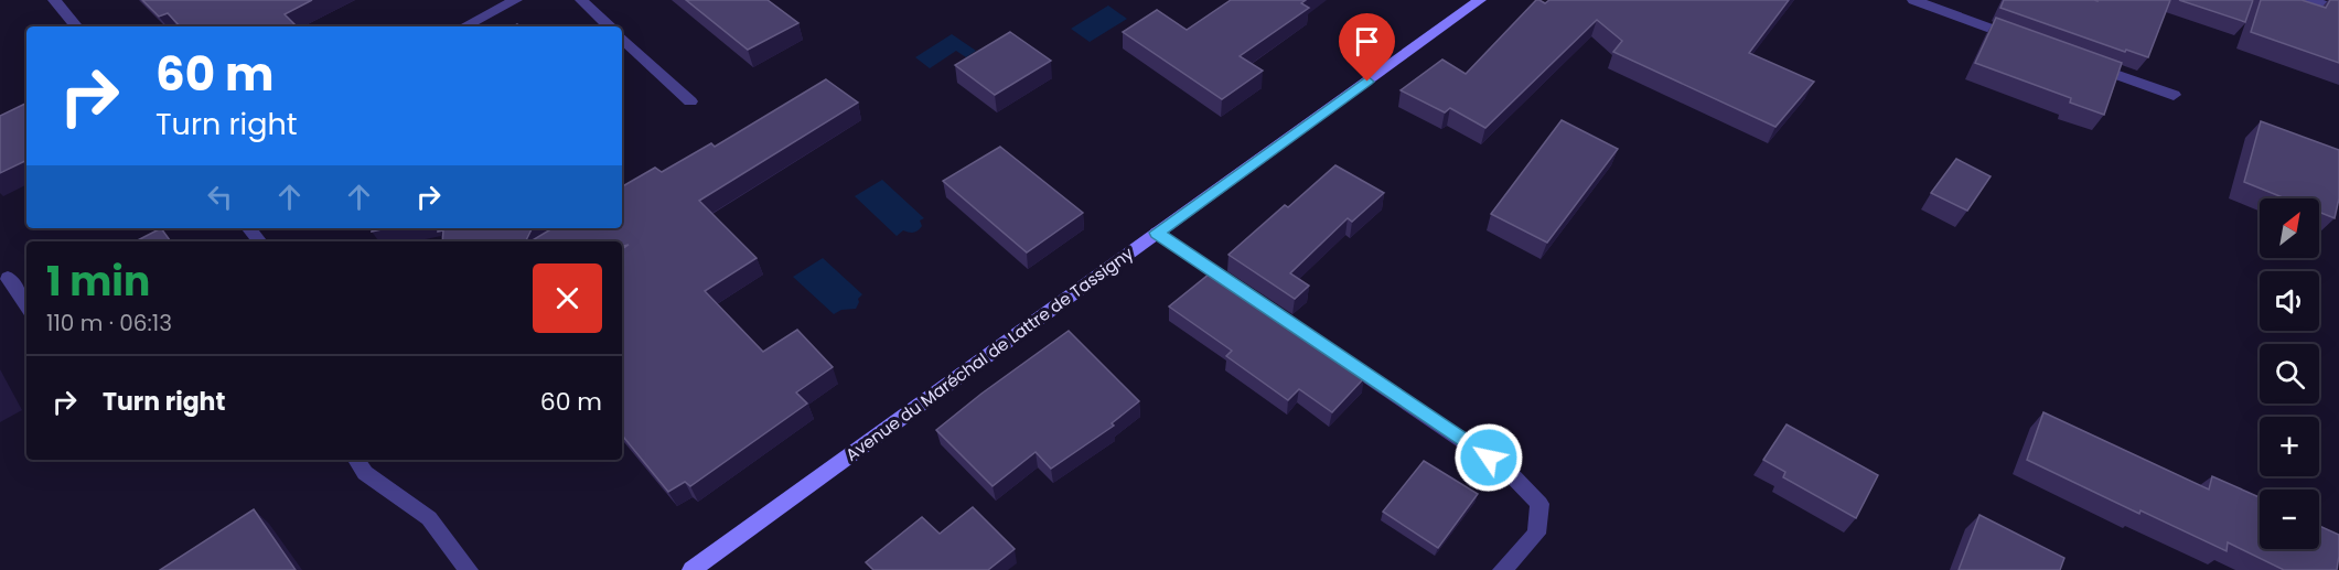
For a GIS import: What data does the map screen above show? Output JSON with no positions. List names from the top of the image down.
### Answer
{
  "streets": {
    "main road": ["Avenue du Maréchal de Lattre de Tassigny"]
  },
  "north": "top right",
  "page": {
    "turn": ["60 m", "Turn right"],
    "map_buttons": ["+", "−"],
    "heading": ["1 min", "110 m · 06:13"],
    "list": [
      {
        "name": "Turn right",
        "value": "60 m"
      }
    ]
  }
}
